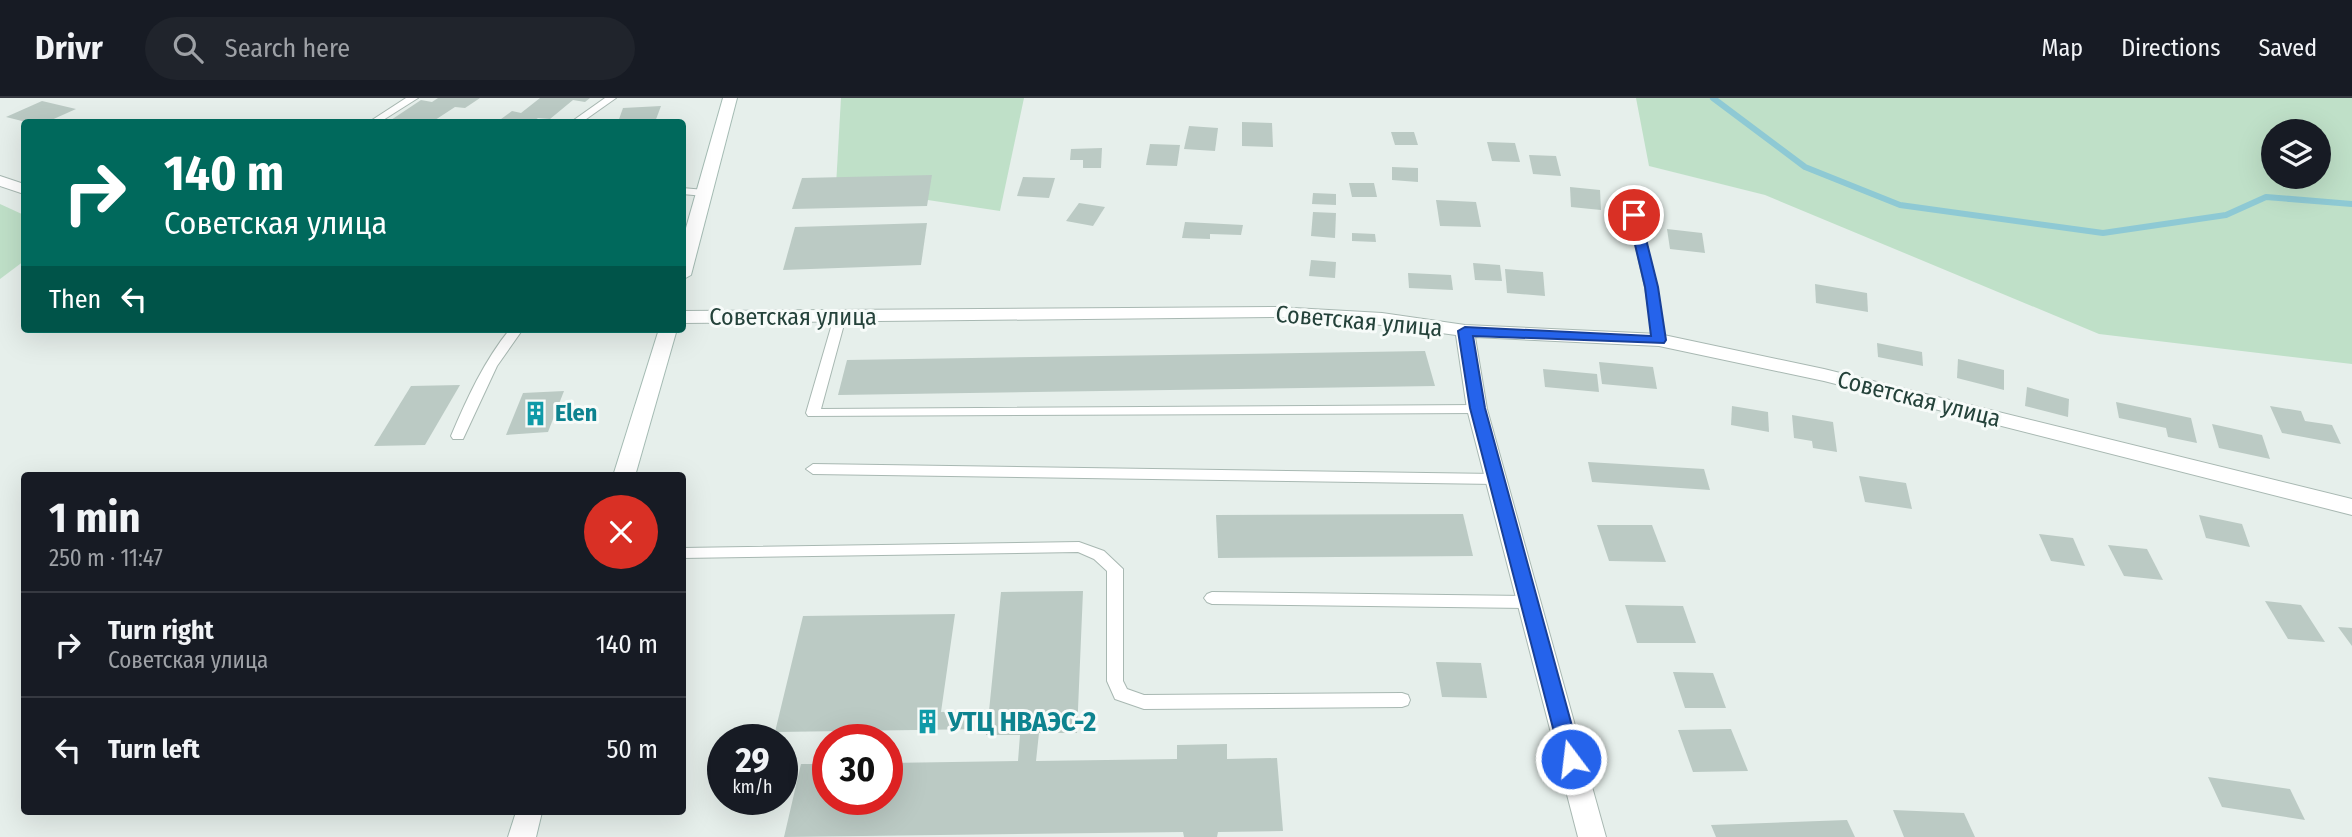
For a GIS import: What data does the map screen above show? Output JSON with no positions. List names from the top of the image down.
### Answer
{
  "streets": {
    "street": ["Советская улица"]
  },
  "places": {
    "building": ["Elen", "УТЦ НВАЭС-2"]
  },
  "page": {
    "header": "Drivr",
    "search": "Search here",
    "nav": ["Map", "Directions", "Saved"],
    "turn": ["140 m", "Советская улица"],
    "then": "Then",
    "heading": ["1 min", "250 m · 11:47"],
    "list": [
      {
        "name": "Turn right",
        "note": "Советская улица",
        "value": "140 m"
      },
      {
        "name": "Turn left",
        "value": "50 m"
      }
    ],
    "speed": "29 km/h",
    "limit": "30"
  }
}
